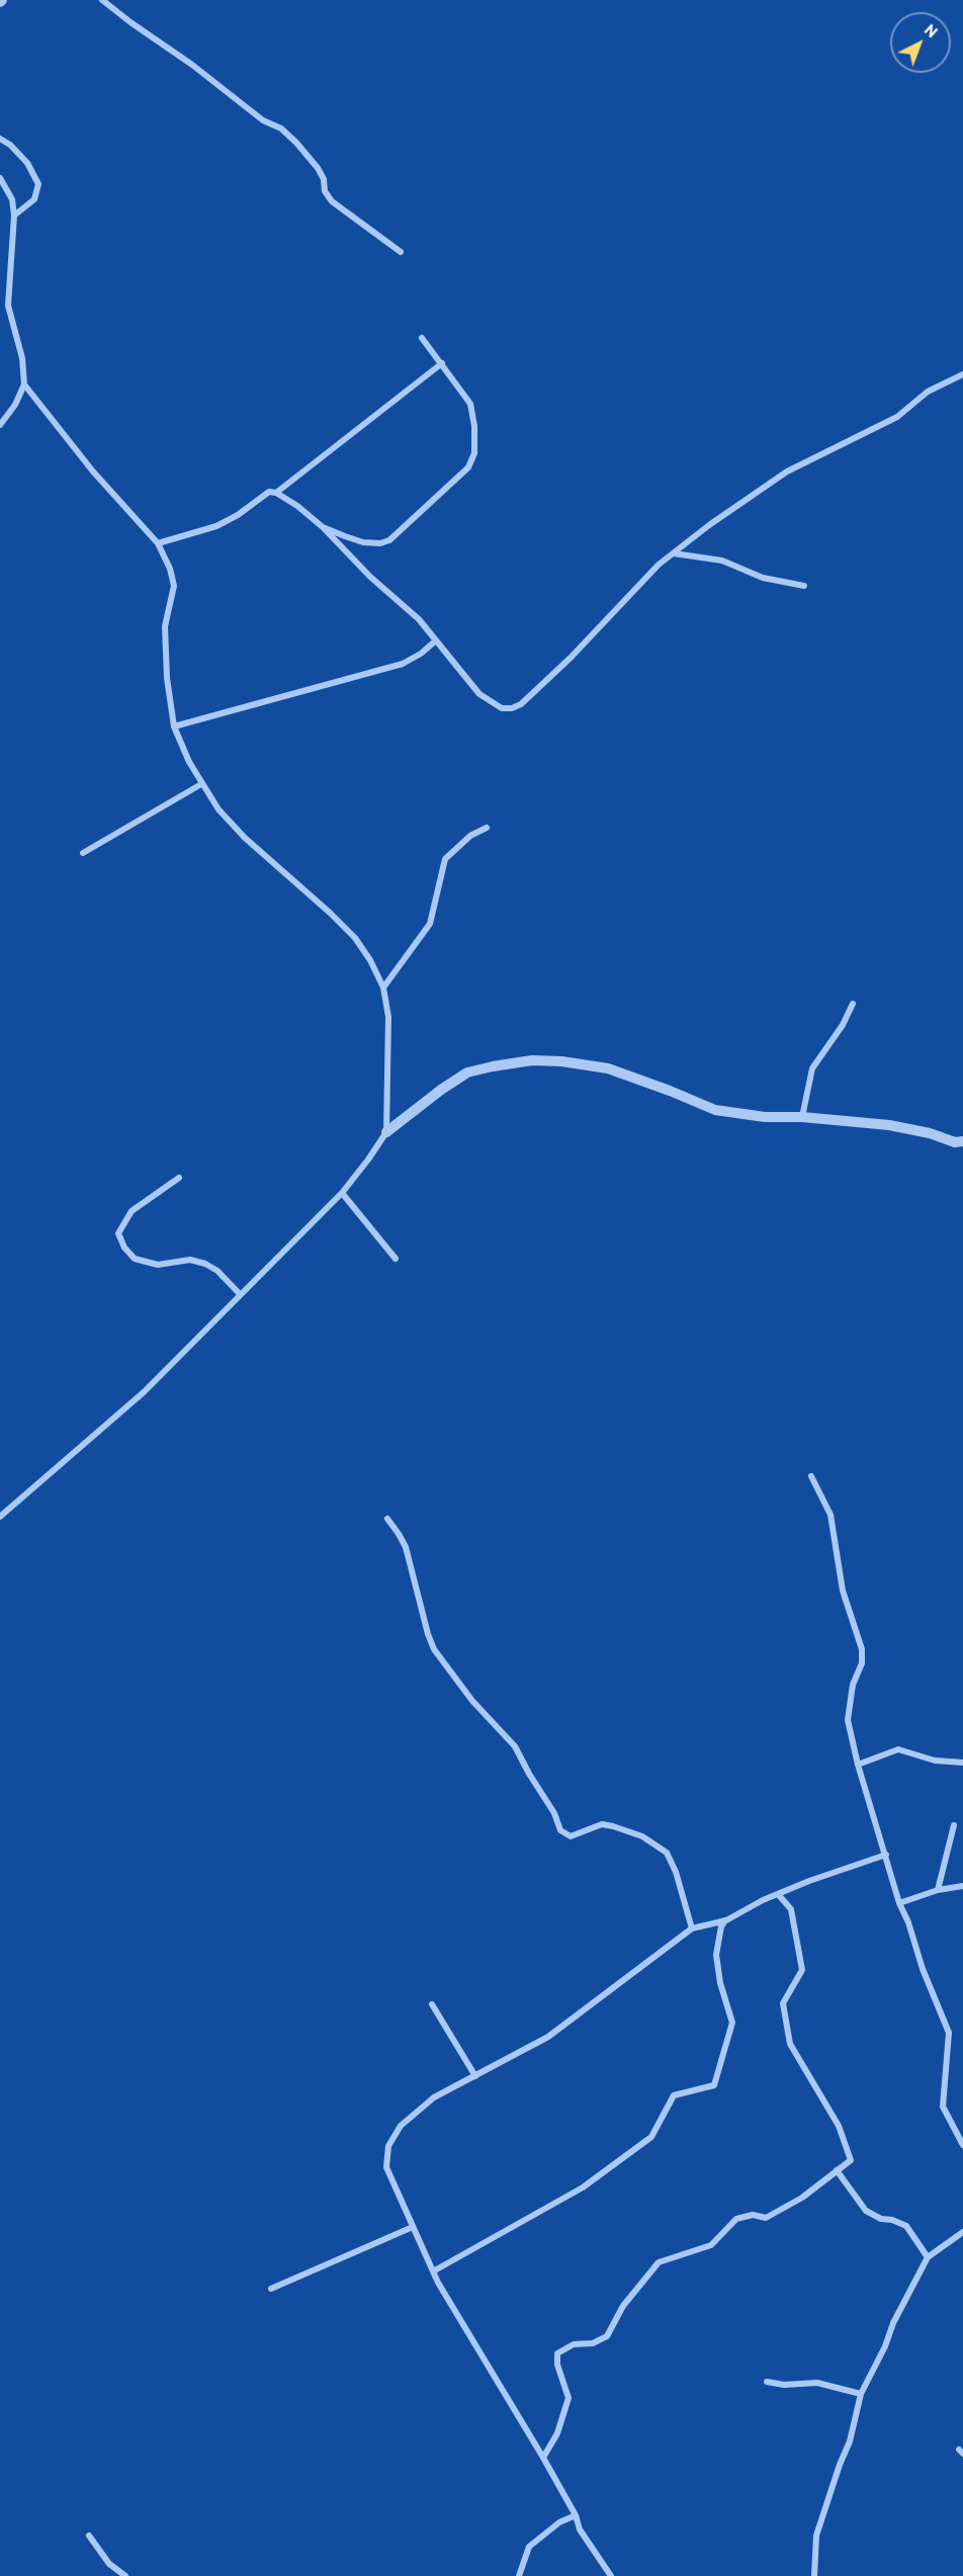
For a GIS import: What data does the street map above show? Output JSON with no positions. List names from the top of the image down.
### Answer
{
  "north": "top right"
}
